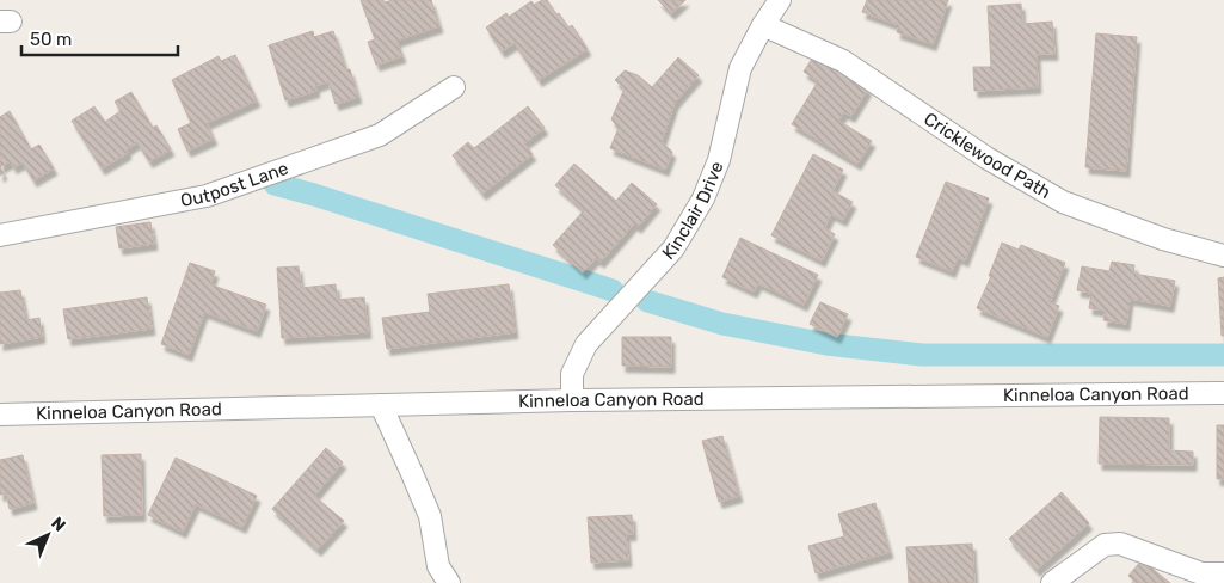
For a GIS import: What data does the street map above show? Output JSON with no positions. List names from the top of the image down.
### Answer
{
  "streets": {
    "street": [
      "Cricklewood Path",
      "Outpost Lane",
      "Kinclair Drive",
      "Kinneloa Canyon Road"
    ]
  },
  "crossings": [
    ["Cricklewood Path", "Kinclair Drive"],
    ["Kinclair Drive", "Kinneloa Canyon Road"]
  ],
  "scale_bar": "50 m",
  "north": "top right"
}
